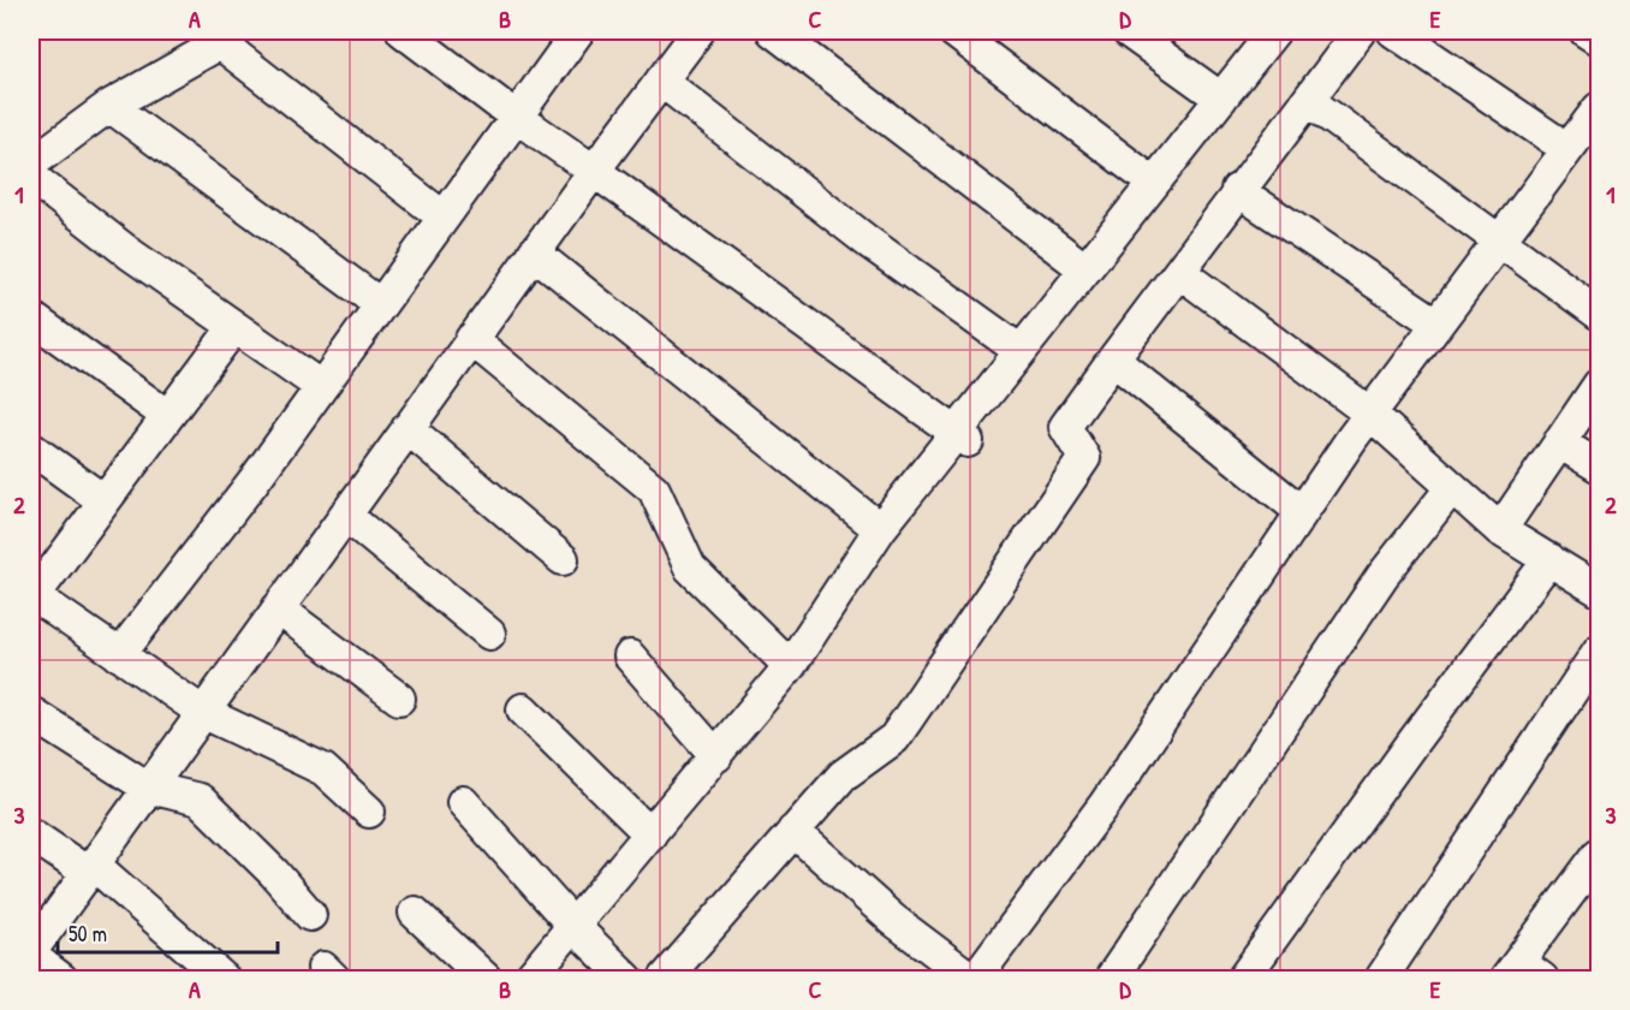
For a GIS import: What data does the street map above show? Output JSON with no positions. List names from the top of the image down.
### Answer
{
  "scale_bar": "50 m",
  "grid": {
    "columns": [
      "A",
      "B",
      "C",
      "D",
      "E"
    ],
    "rows": ["1", "2", "3"]
  }
}
